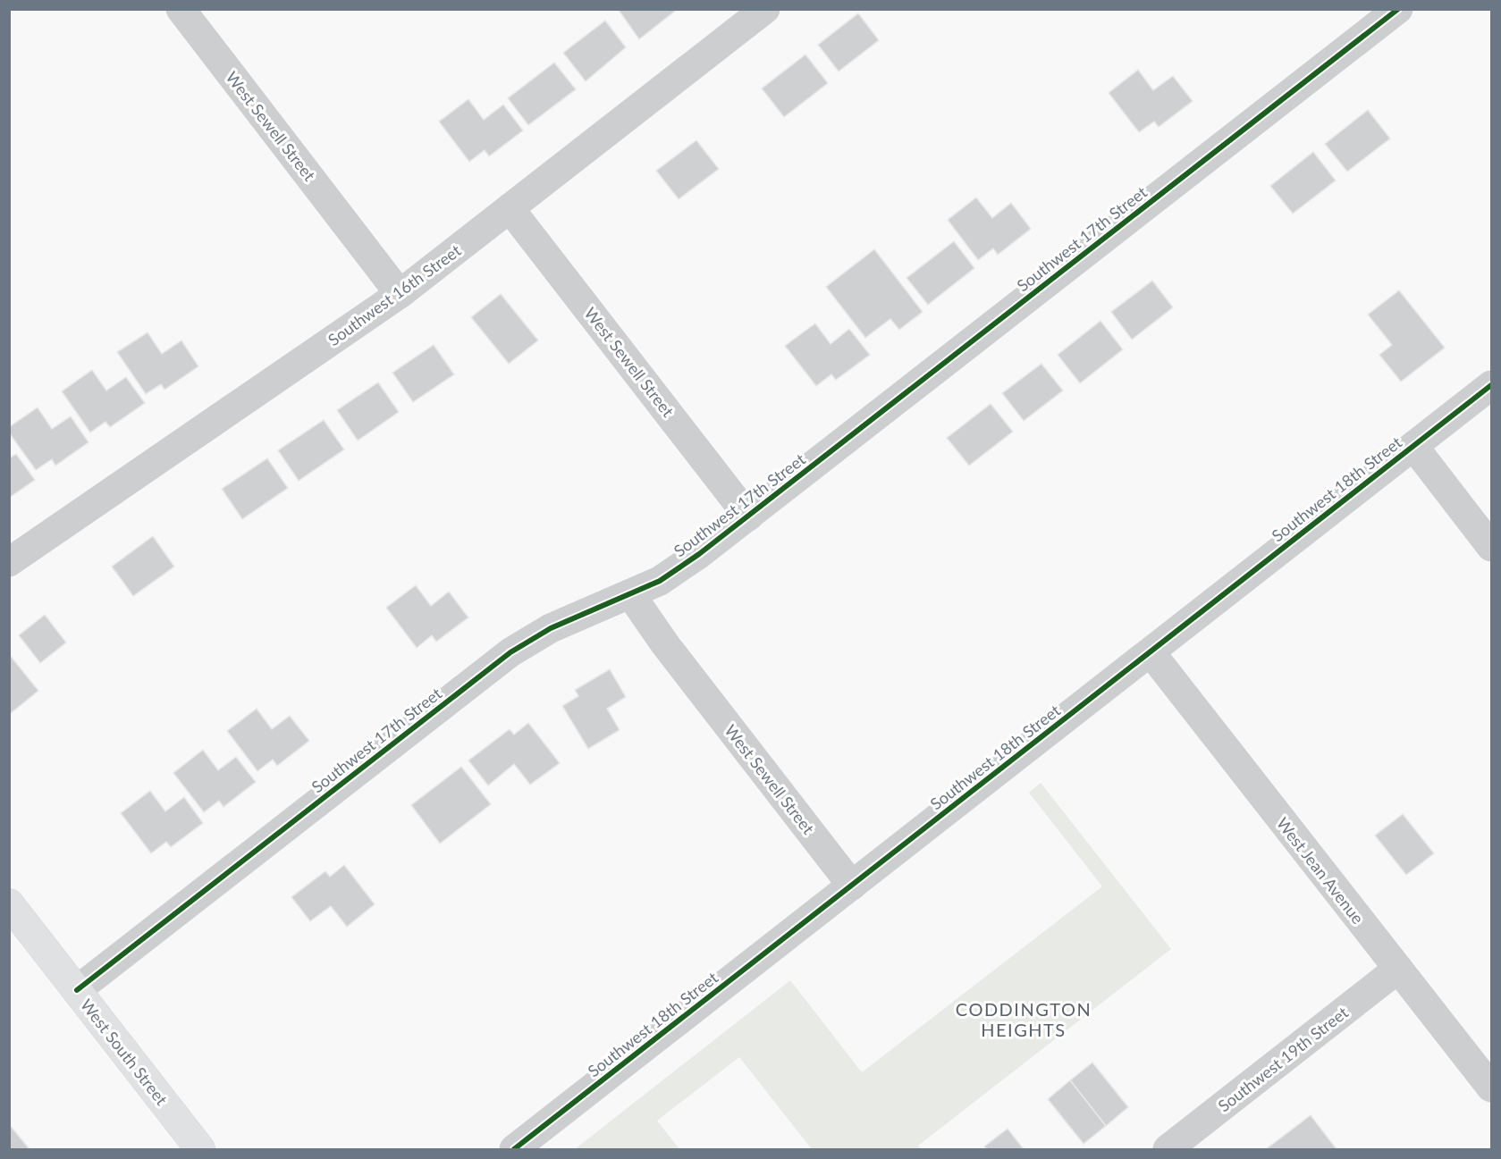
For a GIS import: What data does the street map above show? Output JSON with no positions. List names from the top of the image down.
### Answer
{
  "streets": {
    "street": [
      "West Sewell Street",
      "Southwest 17th Street",
      "Southwest 16th Street",
      "Southwest 18th Street",
      "West Jean Avenue",
      "West South Street",
      "Southwest 19th Street"
    ]
  },
  "crossings": [
    ["West Sewell Street", "Southwest 17th Street"],
    ["West Sewell Street", "Southwest 16th Street"],
    ["West Sewell Street", "Southwest 18th Street"],
    ["Southwest 17th Street", "West South Street"],
    ["Southwest 18th Street", "West Jean Avenue"],
    ["West Jean Avenue", "Southwest 19th Street"]
  ],
  "districts": ["CODDINGTON HEIGHTS"]
}
